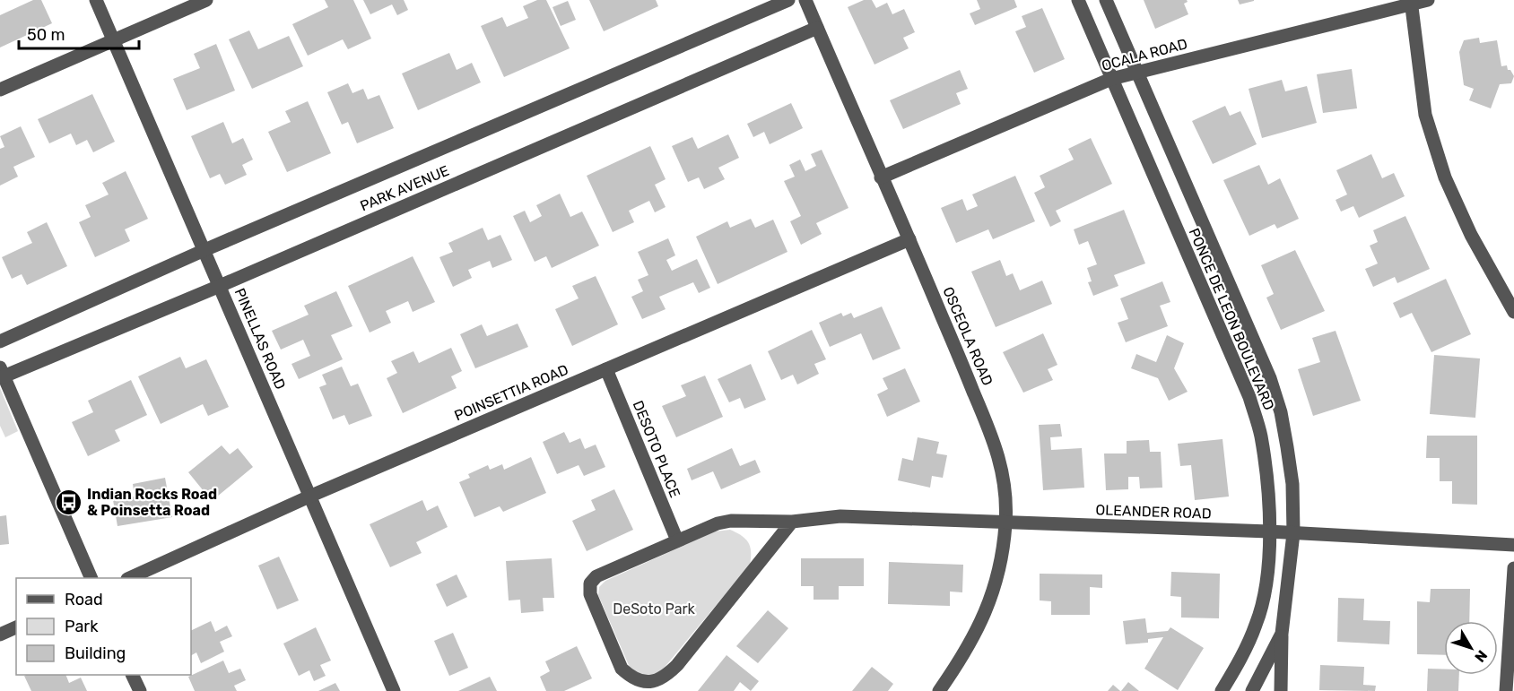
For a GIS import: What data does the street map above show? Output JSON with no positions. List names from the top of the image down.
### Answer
{
  "streets": {
    "street": [
      "OCALA ROAD",
      "PARK AVENUE",
      "PONCE DE LEON BOULEVARD",
      "OSCEOLA ROAD",
      "PINELLAS ROAD",
      "POINSETTIA ROAD",
      "DESOTO PLACE",
      "OLEANDER ROAD"
    ]
  },
  "crossings": [
    ["OCALA ROAD", "PONCE DE LEON BOULEVARD"],
    ["OCALA ROAD", "OSCEOLA ROAD"],
    ["PARK AVENUE", "OSCEOLA ROAD"],
    ["PARK AVENUE", "PINELLAS ROAD"],
    ["PONCE DE LEON BOULEVARD", "OLEANDER ROAD"],
    ["OSCEOLA ROAD", "POINSETTIA ROAD"],
    ["OSCEOLA ROAD", "OLEANDER ROAD"],
    ["PINELLAS ROAD", "POINSETTIA ROAD"],
    ["POINSETTIA ROAD", "DESOTO PLACE"]
  ],
  "parks": ["DeSoto Park"],
  "places": {
    "bus stop": ["Indian Rocks Road & Poinsetta Road"]
  },
  "legend": ["Road", "Park", "Building"],
  "scale_bar": "50 m",
  "north": "bottom right"
}
